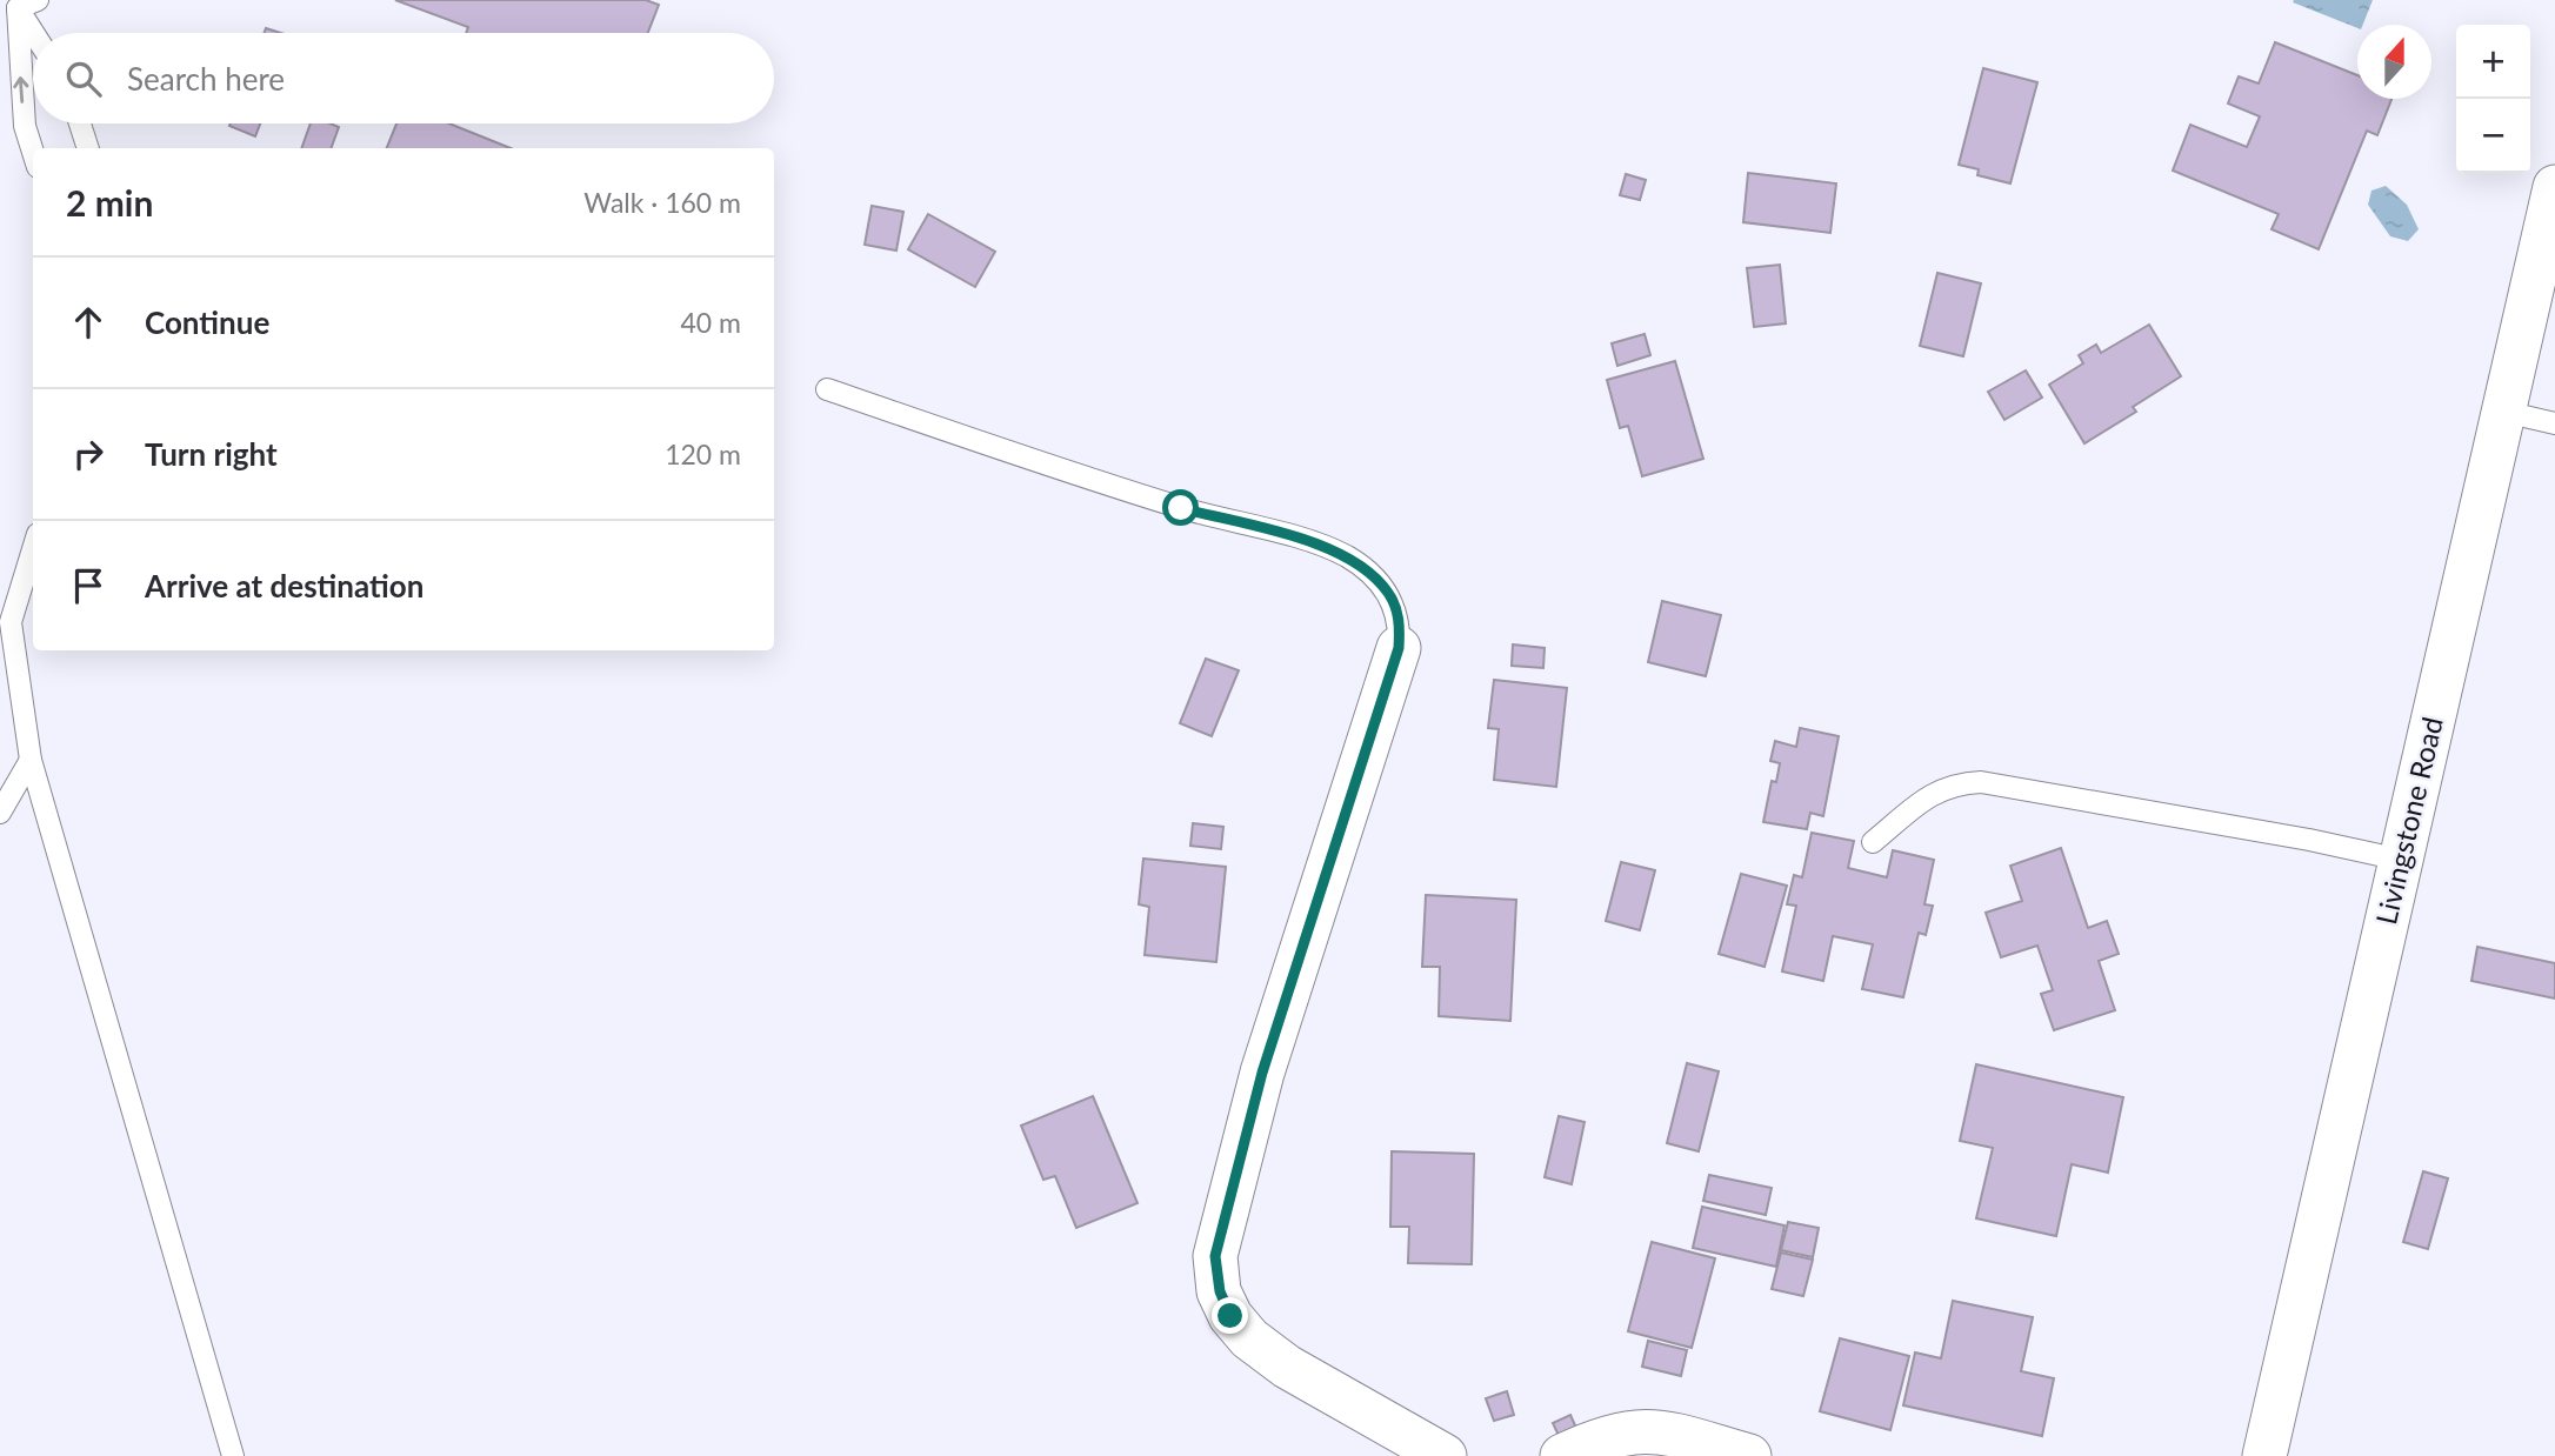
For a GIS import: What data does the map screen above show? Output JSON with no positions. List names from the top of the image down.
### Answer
{
  "streets": {
    "street": ["Livingstone Road"]
  },
  "north": "top",
  "page": {
    "map_buttons": ["+", "−"],
    "search": "Search here",
    "heading": ["2 min", "Walk · 160 m"],
    "list": [
      ["Continue", "40 m"],
      ["Turn right", "120 m"],
      "Arrive at destination"
    ]
  }
}
